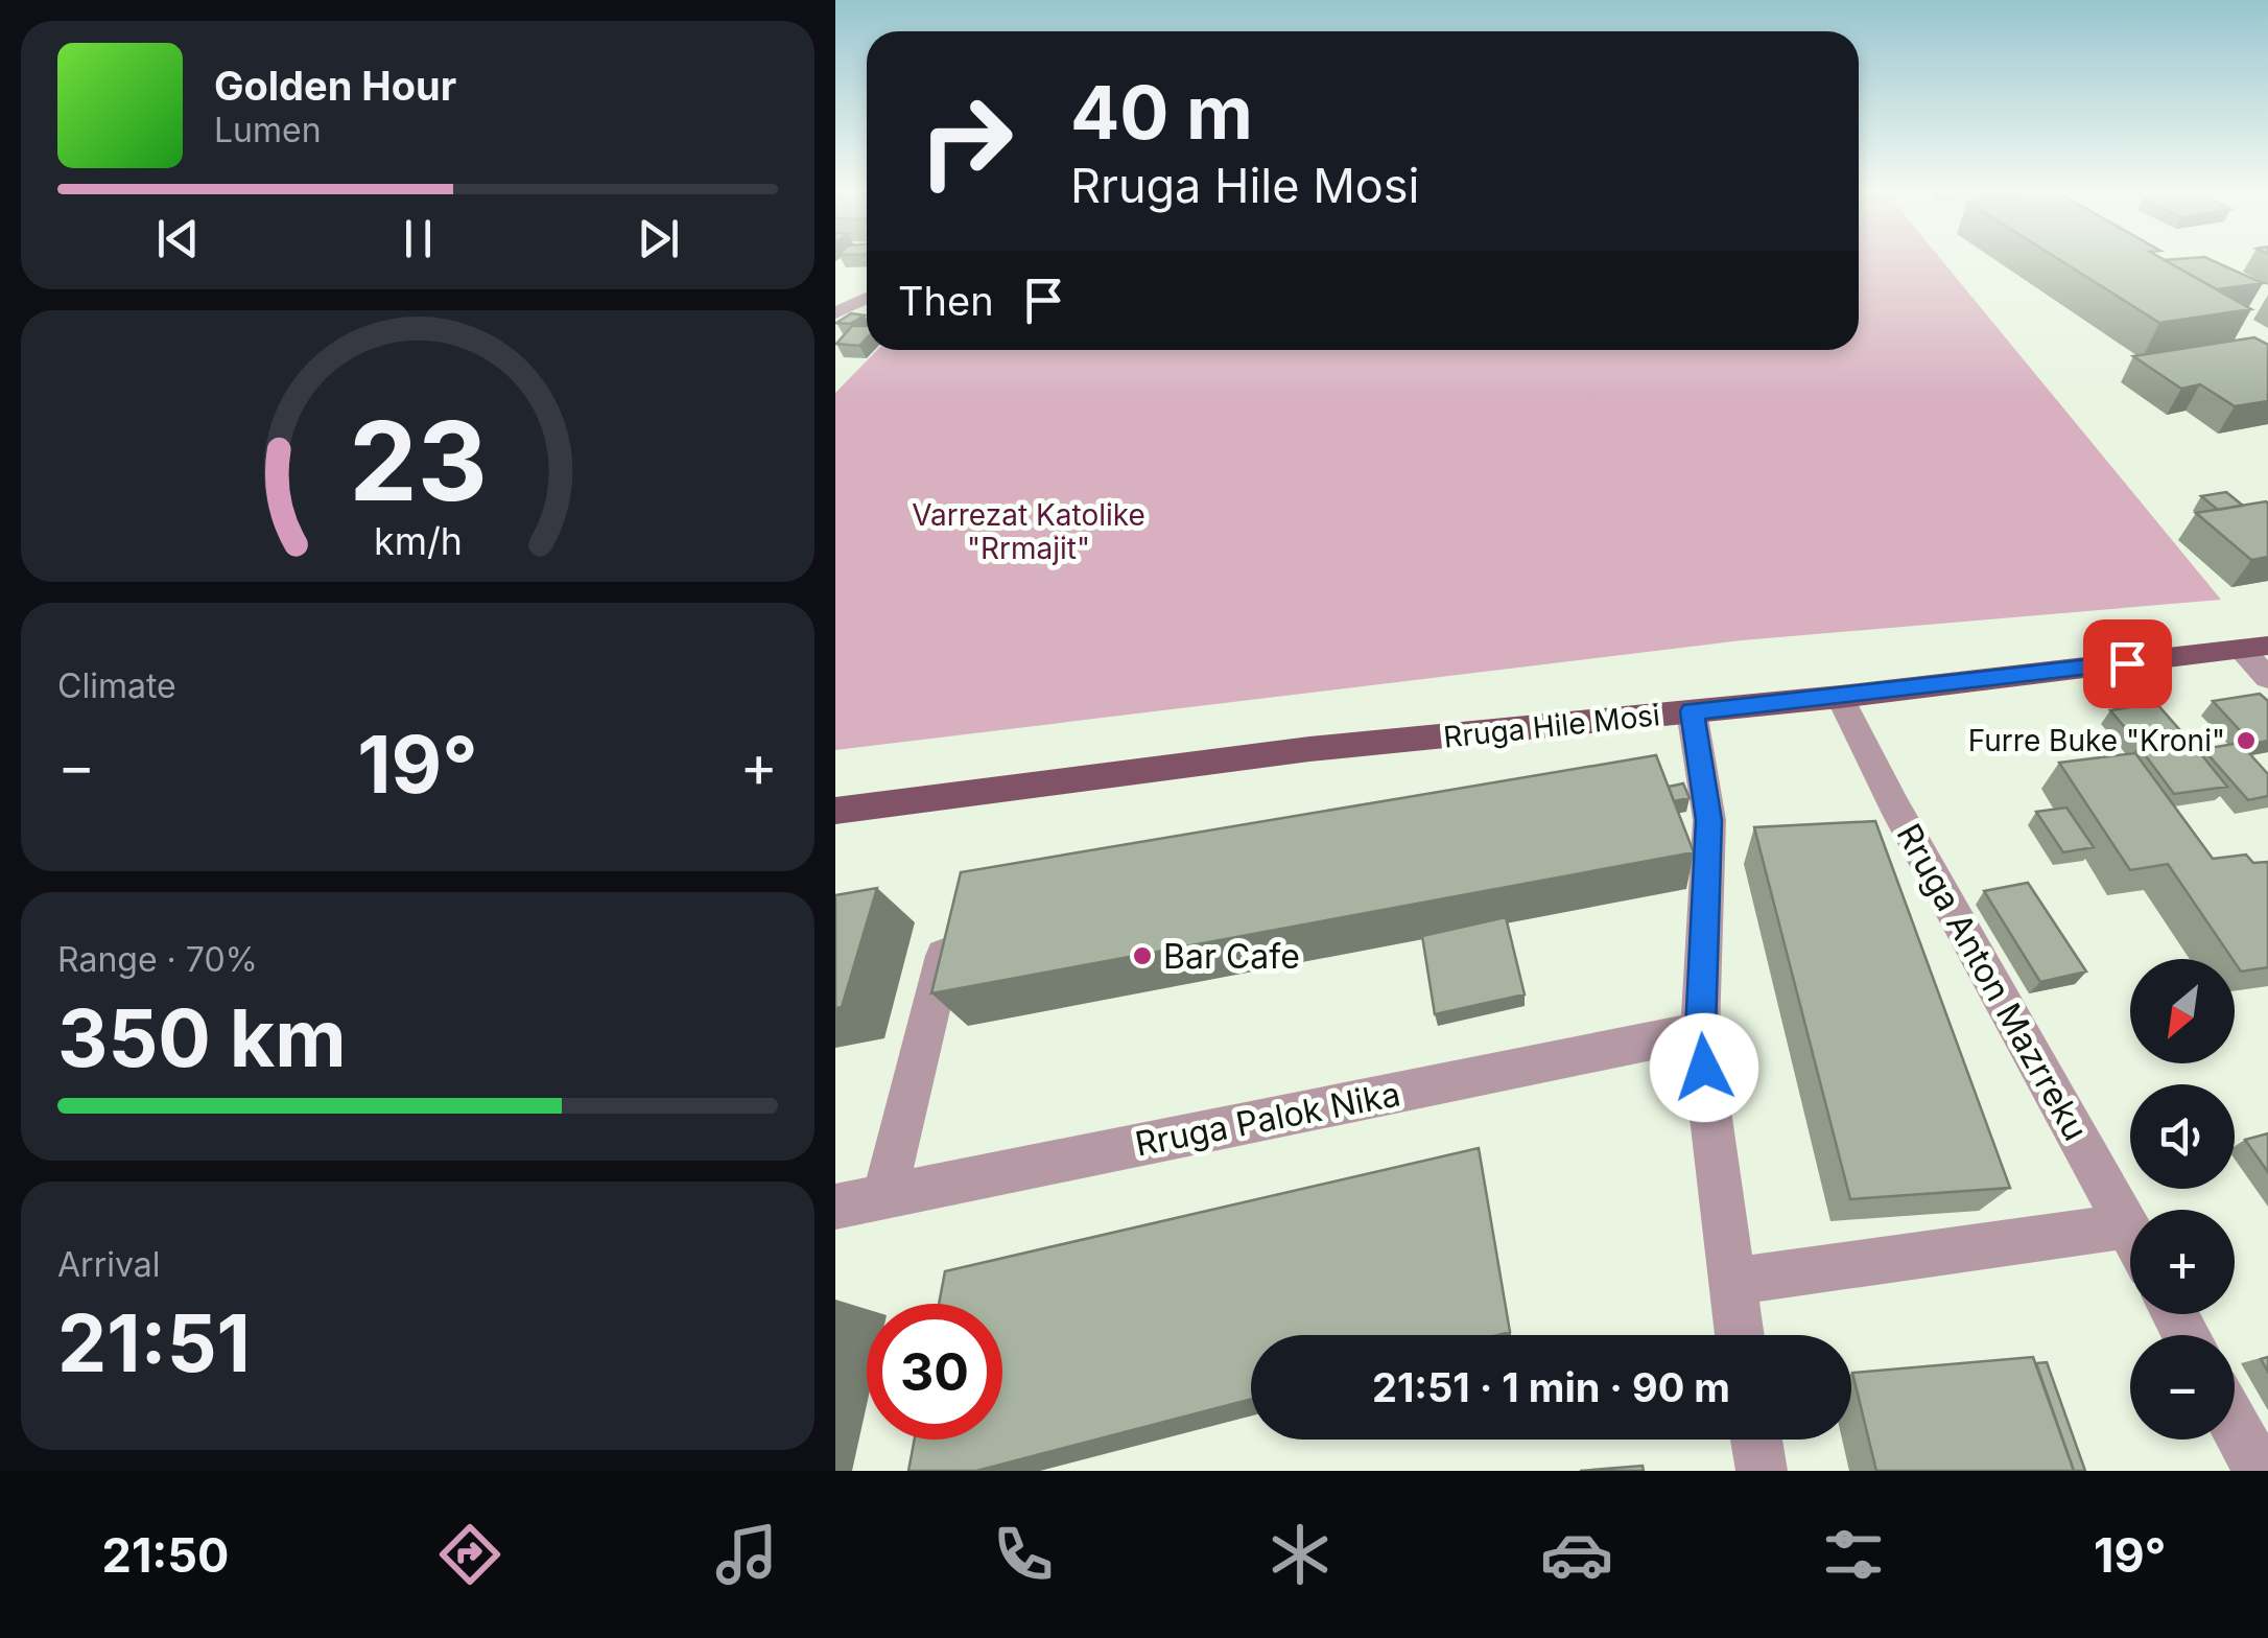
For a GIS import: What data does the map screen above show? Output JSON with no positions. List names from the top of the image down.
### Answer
{
  "streets": {
    "main road": ["Rruga Hile Mosi"],
    "street": ["Rruga Anton Mazrreku", "Rruga Palok Nika"]
  },
  "crossings": [
    ["Rruga Hile Mosi", "Rruga Anton Mazrreku"]
  ],
  "parks": ["Varrezat Katolike \"Rrmajit\""],
  "places": ["Furre Buke \"Kroni\"", "Bar Cafe"],
  "north": "bottom left",
  "page": {
    "turn": ["40 m", "Rruga Hile Mosi"],
    "song": ["Golden Hour", "Lumen"],
    "then": "Then",
    "tile": [
      "Climate",
      ["Range · 70%", "350 km"],
      ["Arrival", "21:51"]
    ],
    "heat": ["−", "19°", "+"],
    "map_buttons": ["+", "−"],
    "limit": "30",
    "trip": "21:51 · 1 min · 90 m",
    "tabs": ["21:50", "19°"],
    "gauge": ["23", "km/h"]
  }
}
